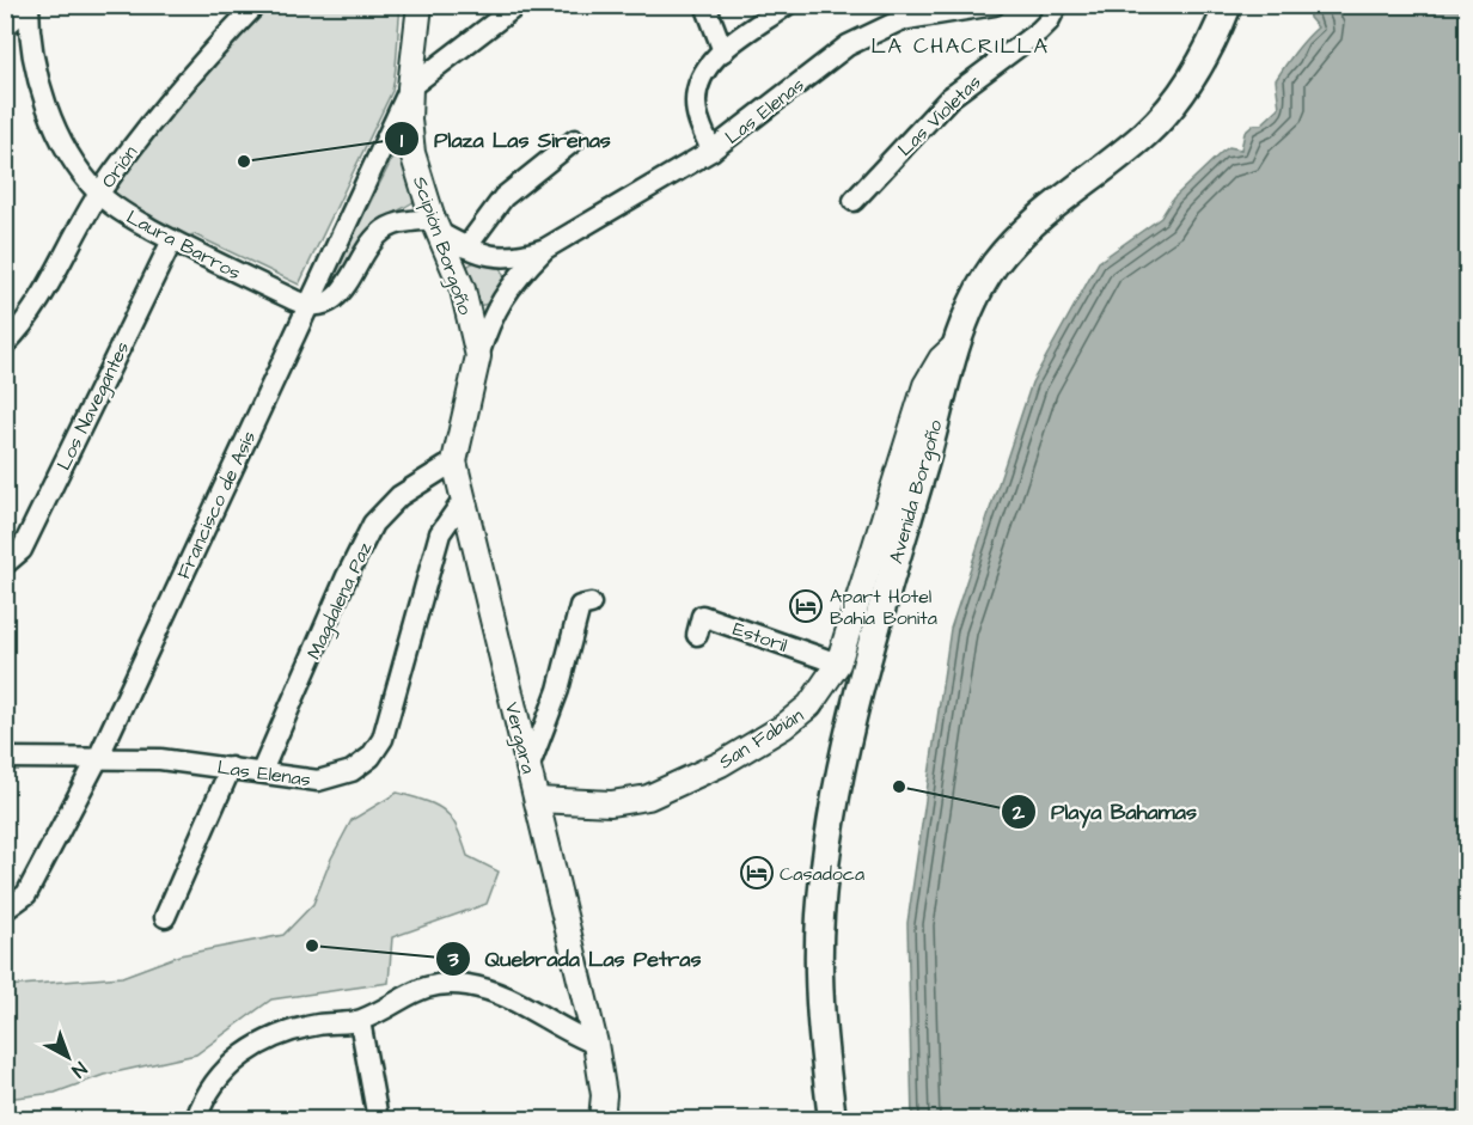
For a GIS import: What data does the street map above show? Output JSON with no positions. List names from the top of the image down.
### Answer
{
  "streets": {
    "main road": ["Avenida Borgoño"],
    "street": [
      "Las Elenas",
      "Las Violetas",
      "Orión",
      "Laura Barros",
      "Scipión Borgoño",
      "Los Navegantes",
      "Francisco de Asís",
      "Magdalena Paz",
      "Estoril",
      "Vergara",
      "San Fabián"
    ]
  },
  "crossings": [
    ["Las Elenas", "Scipión Borgoño"],
    ["Las Elenas", "Francisco de Asís"],
    ["Las Elenas", "Magdalena Paz"],
    ["Las Elenas", "Vergara"],
    ["Orión", "Laura Barros"],
    ["Laura Barros", "Los Navegantes"],
    ["Laura Barros", "Francisco de Asís"],
    ["Scipión Borgoño", "Francisco de Asís"],
    ["Scipión Borgoño", "Vergara"],
    ["Avenida Borgoño", "San Fabián"],
    ["Magdalena Paz", "Vergara"],
    ["Estoril", "San Fabián"],
    ["Vergara", "San Fabián"]
  ],
  "districts": ["LA CHACRILLA"],
  "places": {
    "other": ["Plaza Las Sirenas", "Playa Bahamas", "Quebrada Las Petras"],
    "hotel": ["Apart Hotel Bahia Bonita", "Casadoca"]
  },
  "north": "bottom right"
}
